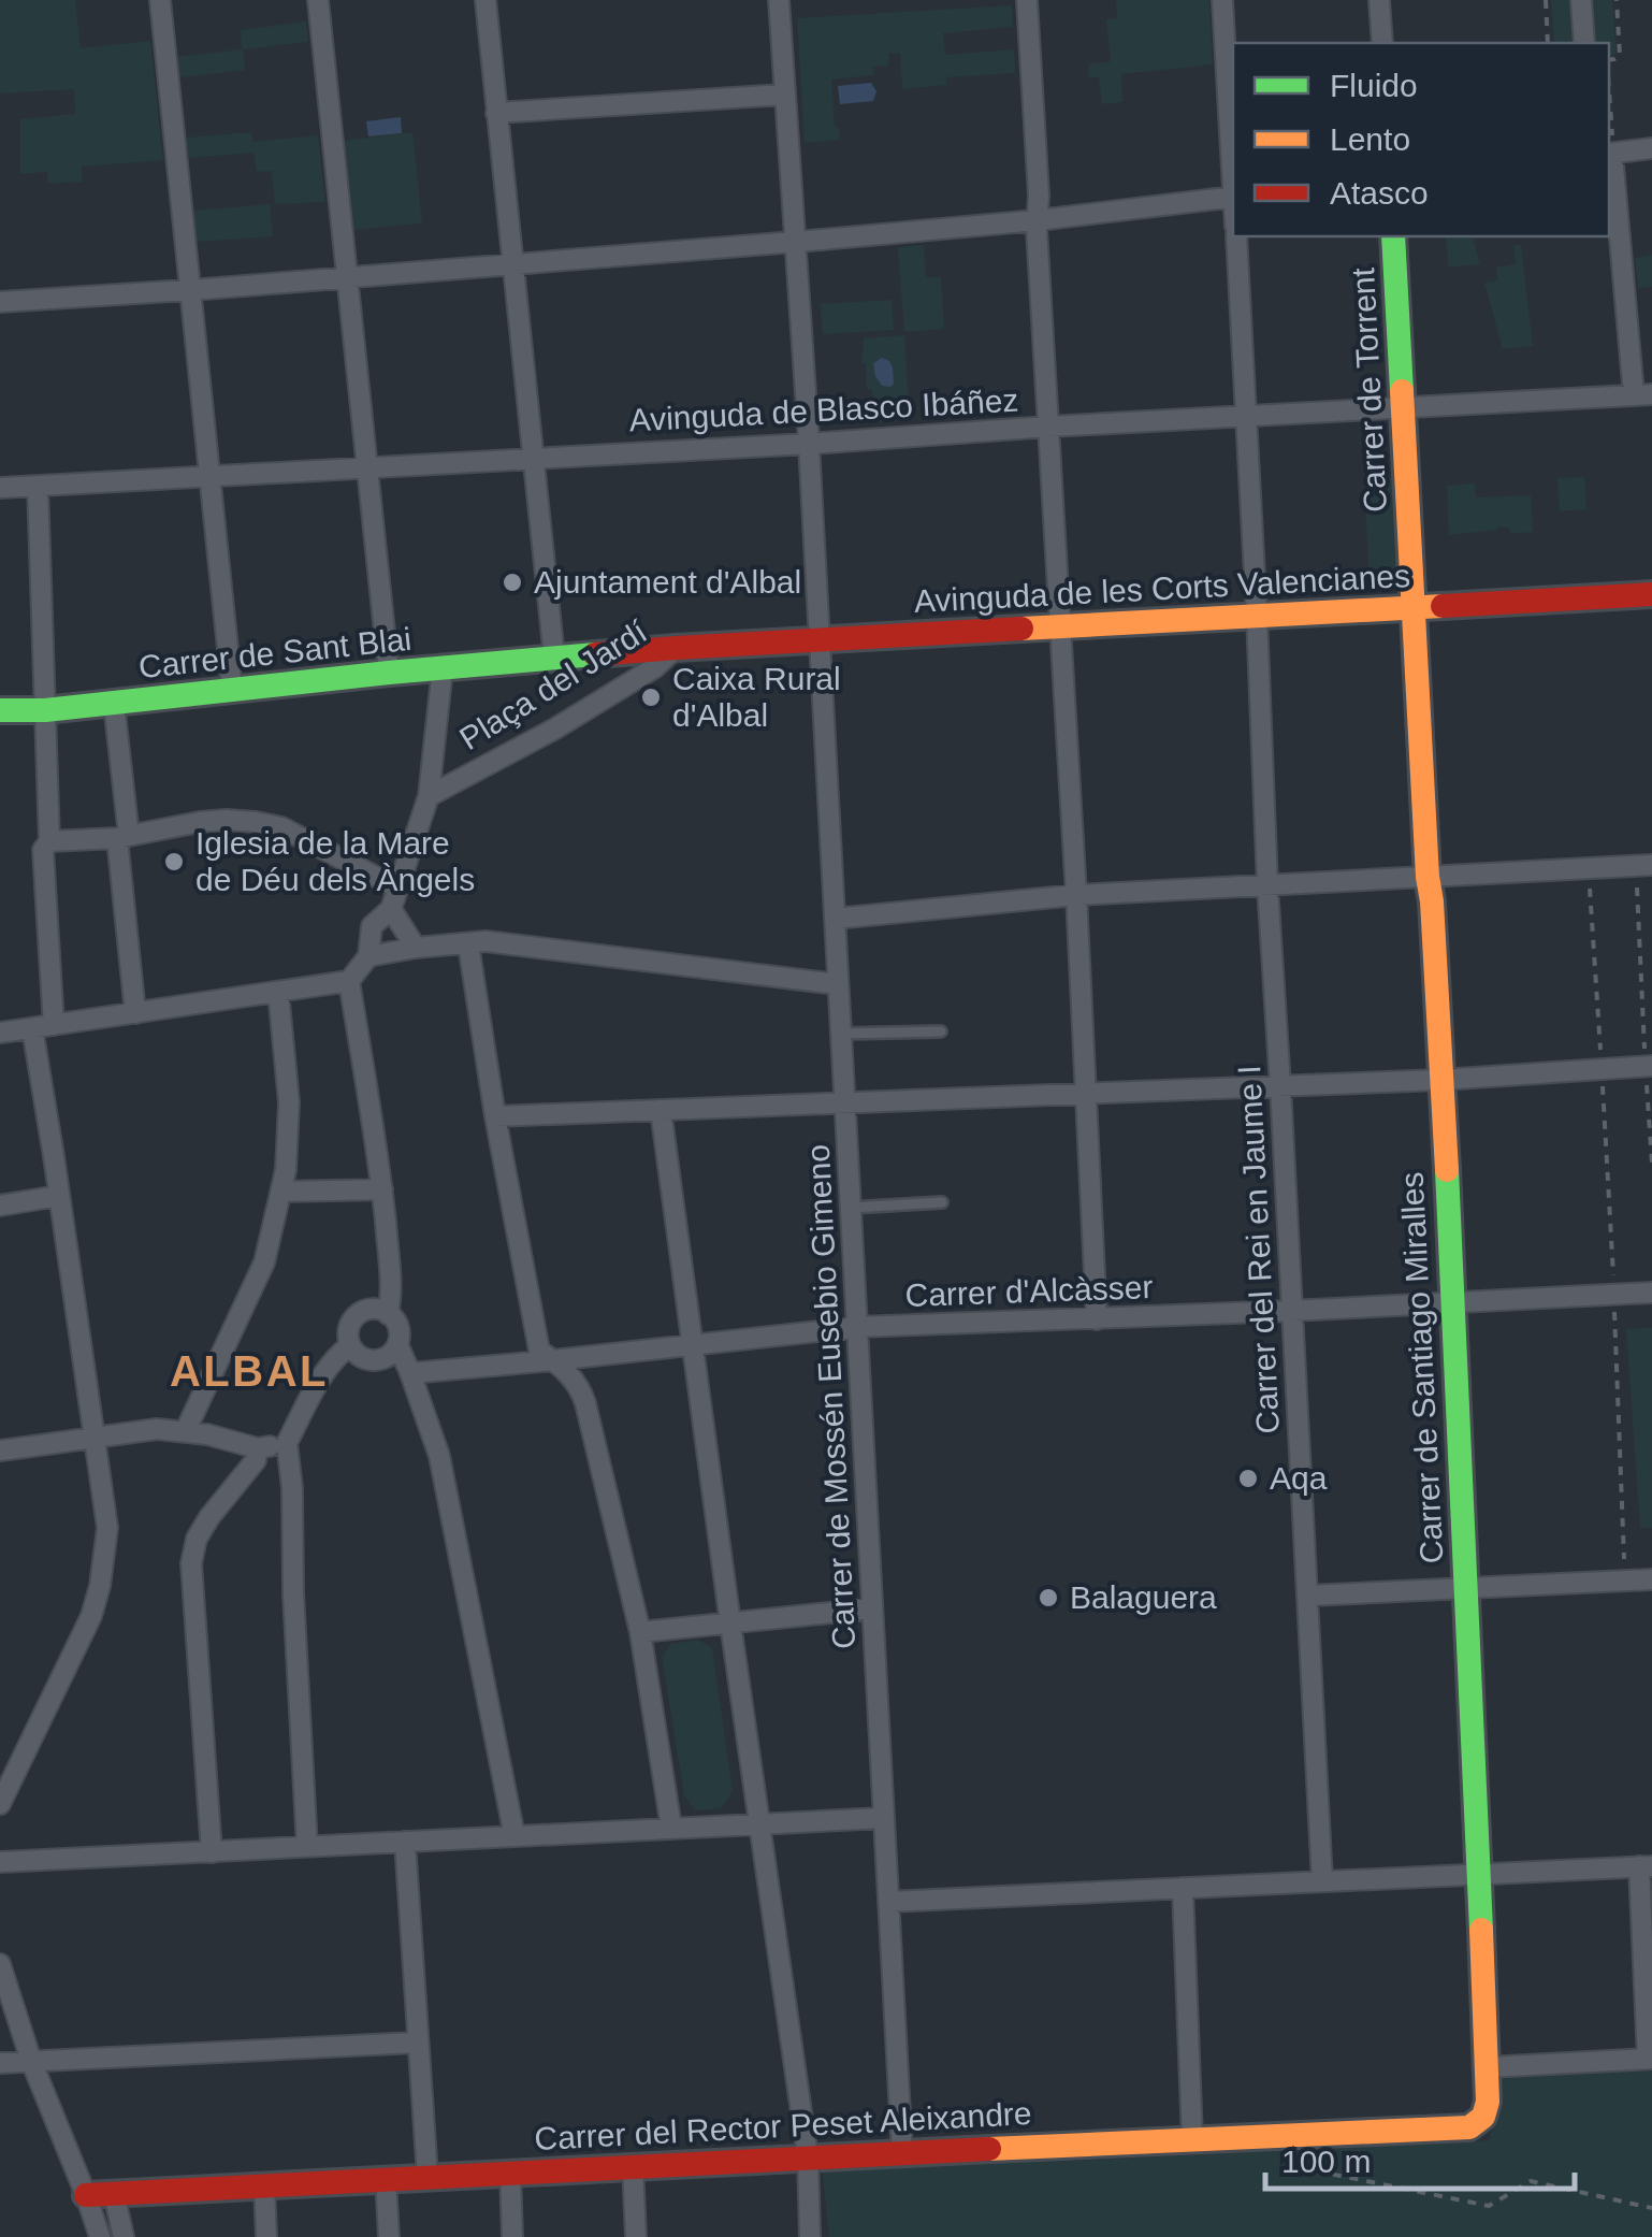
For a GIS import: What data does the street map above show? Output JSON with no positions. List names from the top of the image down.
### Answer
{
  "streets": {
    "street": [
      "Carrer de Torrent",
      "Avinguda de Blasco Ibáñez",
      "Avinguda de les Corts Valencianes",
      "Carrer de Sant Blai",
      "Plaça del Jardí",
      "Carrer del Rei en Jaume I",
      "Carrer d'Alcàsser",
      "Carrer de Santiago Miralles",
      "Carrer de Mossén Eusebio Gimeno",
      "Carrer del Rector Peset Aleixandre"
    ]
  },
  "crossings": [
    ["Carrer de Torrent", "Avinguda de Blasco Ibáñez"],
    ["Carrer de Torrent", "Avinguda de les Corts Valencianes"],
    ["Carrer de Torrent", "Carrer de Santiago Miralles"],
    ["Avinguda de Blasco Ibáñez", "Carrer del Rei en Jaume I"],
    ["Avinguda de Blasco Ibáñez", "Carrer de Mossén Eusebio Gimeno"],
    ["Avinguda de les Corts Valencianes", "Plaça del Jardí"],
    ["Avinguda de les Corts Valencianes", "Carrer del Rei en Jaume I"],
    ["Avinguda de les Corts Valencianes", "Carrer de Santiago Miralles"],
    ["Avinguda de les Corts Valencianes", "Carrer de Mossén Eusebio Gimeno"],
    ["Carrer de Sant Blai", "Plaça del Jardí"],
    ["Carrer del Rei en Jaume I", "Carrer d'Alcàsser"],
    ["Carrer d'Alcàsser", "Carrer de Santiago Miralles"],
    ["Carrer d'Alcàsser", "Carrer de Mossén Eusebio Gimeno"],
    ["Carrer de Santiago Miralles", "Carrer del Rector Peset Aleixandre"],
    ["Carrer de Mossén Eusebio Gimeno", "Carrer del Rector Peset Aleixandre"]
  ],
  "districts": ["ALBAL"],
  "places": [
    "Ajuntament d'Albal",
    "Caixa Rural d'Albal",
    "Iglesia de la Mare de Déu dels Àngels",
    "Aqa",
    "Balaguera"
  ],
  "legend": ["Fluido", "Lento", "Atasco"],
  "scale_bar": "100 m"
}
